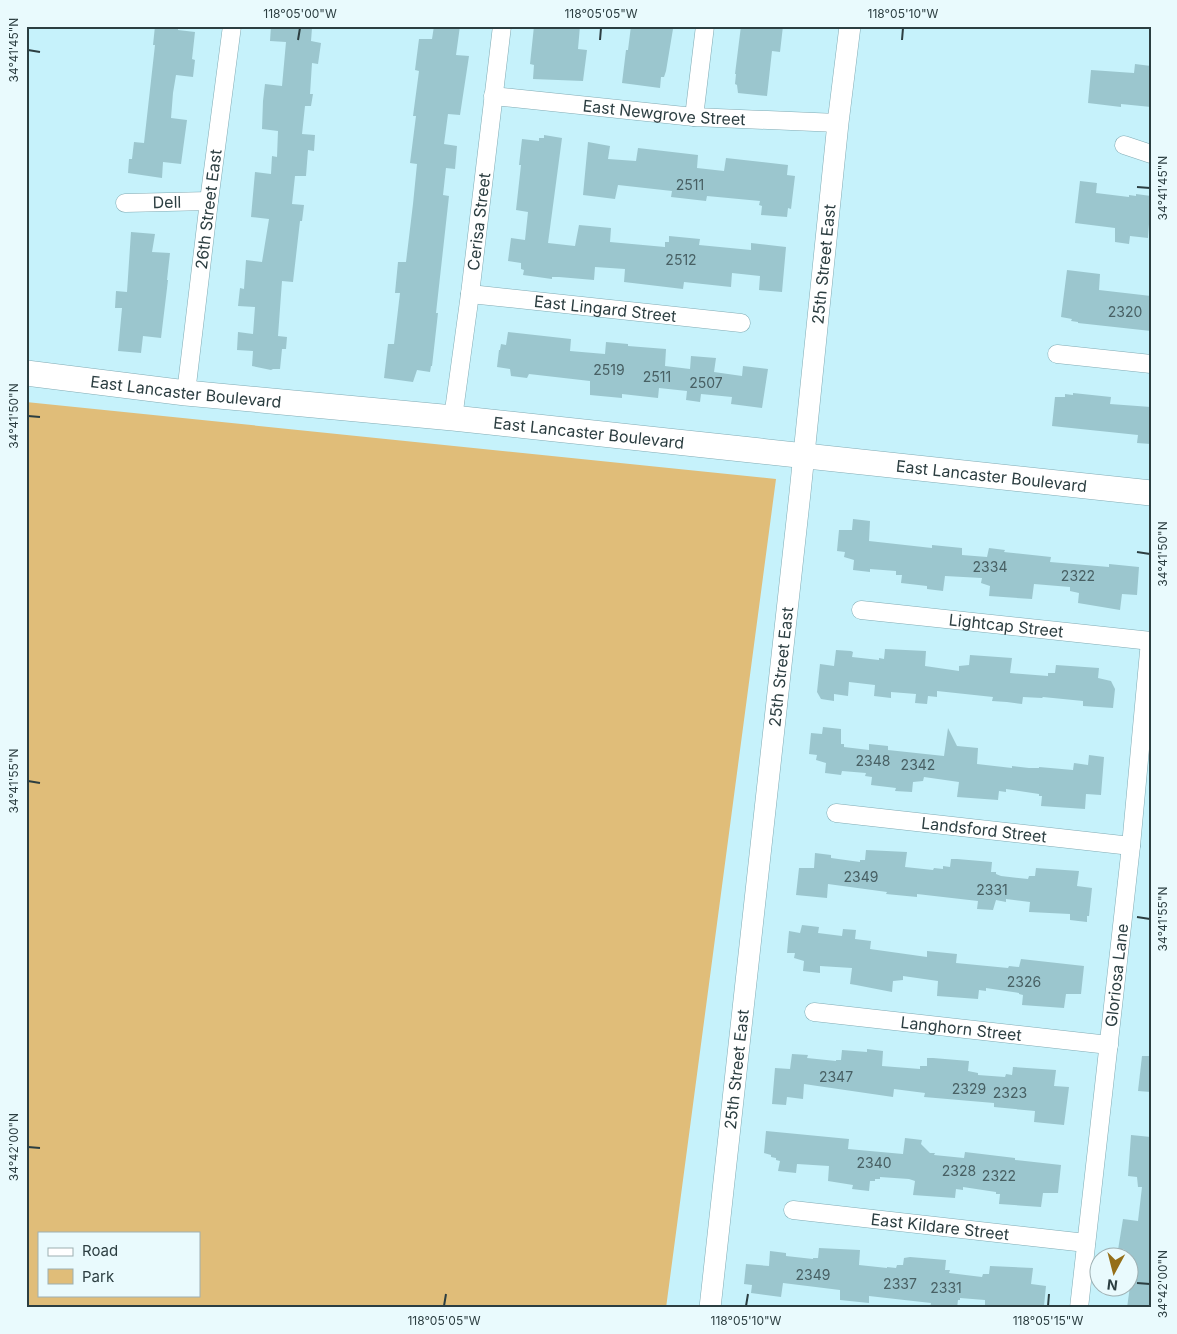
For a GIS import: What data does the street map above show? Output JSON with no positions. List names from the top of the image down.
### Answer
{
  "streets": {
    "main road": ["East Lancaster Boulevard"],
    "street": [
      "East Newgrove Street",
      "Dell",
      "26th Street East",
      "Cerisa Street",
      "25th Street East",
      "East Lingard Street",
      "Lightcap Street",
      "Landsford Street",
      "Gloriosa Lane",
      "Langhorn Street",
      "East Kildare Street"
    ]
  },
  "crossings": [
    ["East Newgrove Street", "Cerisa Street"],
    ["East Newgrove Street", "25th Street East"],
    ["Dell", "26th Street East"],
    ["26th Street East", "East Lancaster Boulevard"],
    ["Cerisa Street", "East Lingard Street"],
    ["Cerisa Street", "East Lancaster Boulevard"],
    ["25th Street East", "East Lancaster Boulevard"],
    ["Lightcap Street", "Gloriosa Lane"],
    ["Landsford Street", "Gloriosa Lane"],
    ["Gloriosa Lane", "Langhorn Street"],
    ["Gloriosa Lane", "East Kildare Street"]
  ],
  "house_numbers": [
    "2511",
    "2512",
    "2320",
    "2519",
    "2511",
    "2507",
    "2334",
    "2322",
    "2348",
    "2342",
    "2349",
    "2331",
    "2326",
    "2347",
    "2329",
    "2323",
    "2340",
    "2328",
    "2322",
    "2349",
    "2337",
    "2331"
  ],
  "legend": ["Road", "Park"],
  "north": "bottom",
  "coordinates": [
    "118°05'00\"W",
    "118°05'05\"W",
    "118°05'10\"W",
    "34°41'45\"N",
    "34°41'50\"N",
    "34°41'55\"N",
    "34°42'00\"N",
    "118°05'15\"W"
  ]
}
